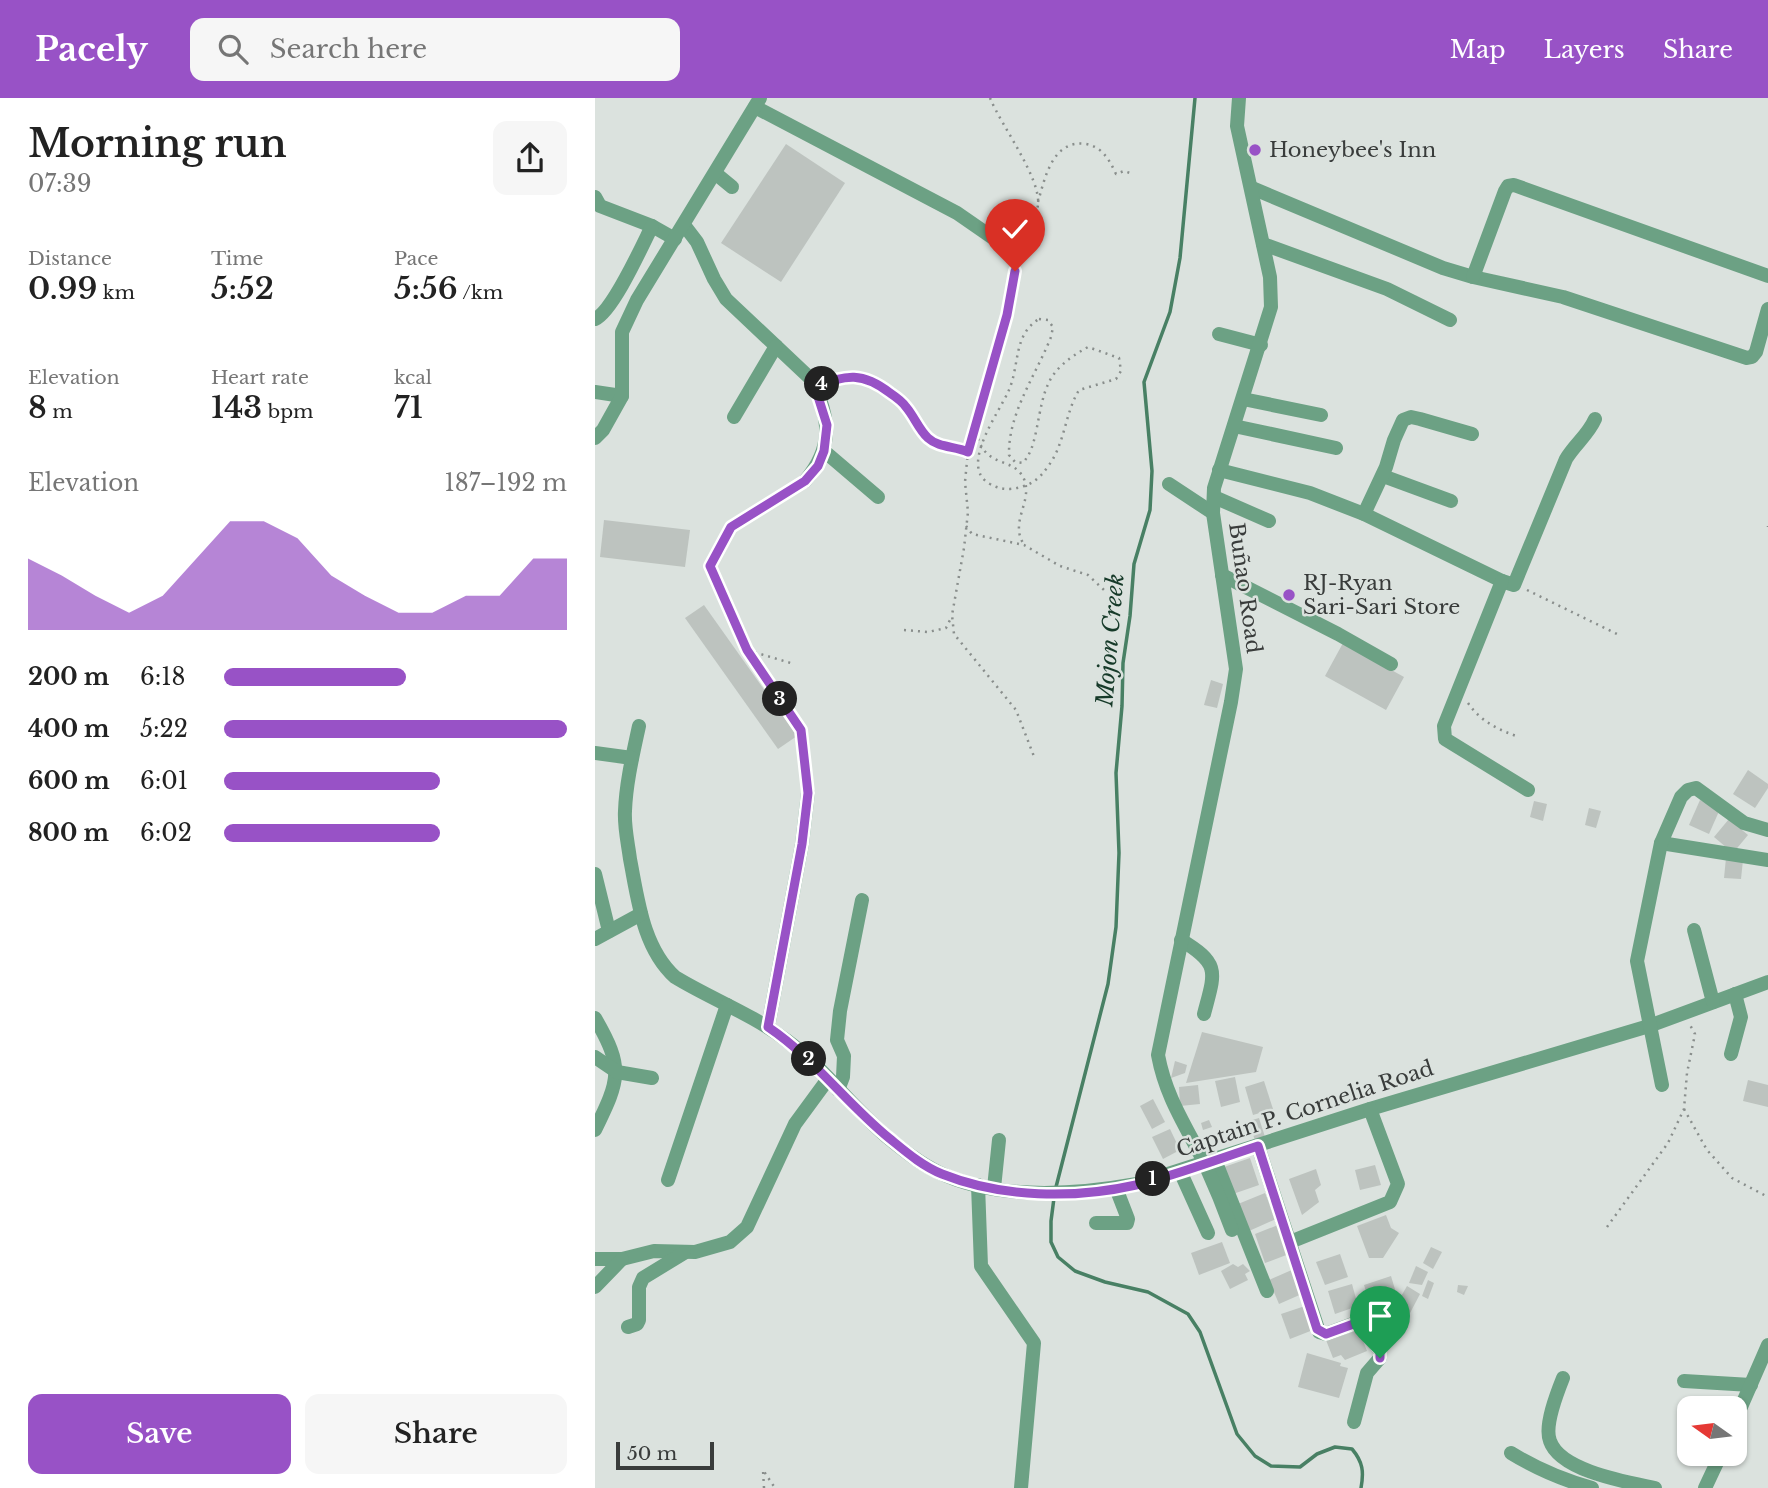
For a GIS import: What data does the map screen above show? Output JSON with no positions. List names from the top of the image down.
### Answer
{
  "streets": {
    "street": ["Buñao Road", "Captain P. Cornelia Road"]
  },
  "crossings": [
    ["Buñao Road", "Captain P. Cornelia Road"]
  ],
  "water": ["Mojon Creek"],
  "places": ["Honeybee's Inn", "RJ-Ryan Sari-Sari Store"],
  "scale_bar": "50 m",
  "north": "left",
  "page": {
    "header": "Pacely",
    "search": "Search here",
    "nav": ["Map", "Layers", "Share"],
    "heading": ["Morning run", "07:39"],
    "stats": [
      ["Distance", "0.99 km"],
      ["Time", "5:52"],
      ["Pace", "5:56 /km"],
      ["Elevation", "8 m"],
      ["Heart rate", "143 bpm"],
      ["kcal", "71"]
    ],
    "pins": [
      "4",
      "3",
      "2",
      "1"
    ],
    "chart": ["Elevation", "187–192 m"],
    "list": [
      {
        "name": "200 m",
        "note": "6:18"
      },
      {
        "name": "400 m",
        "note": "5:22"
      },
      {
        "name": "600 m",
        "note": "6:01"
      },
      {
        "name": "800 m",
        "note": "6:02"
      }
    ],
    "buttons": ["Save", "Share"],
    "scale": "50 m"
  }
}
